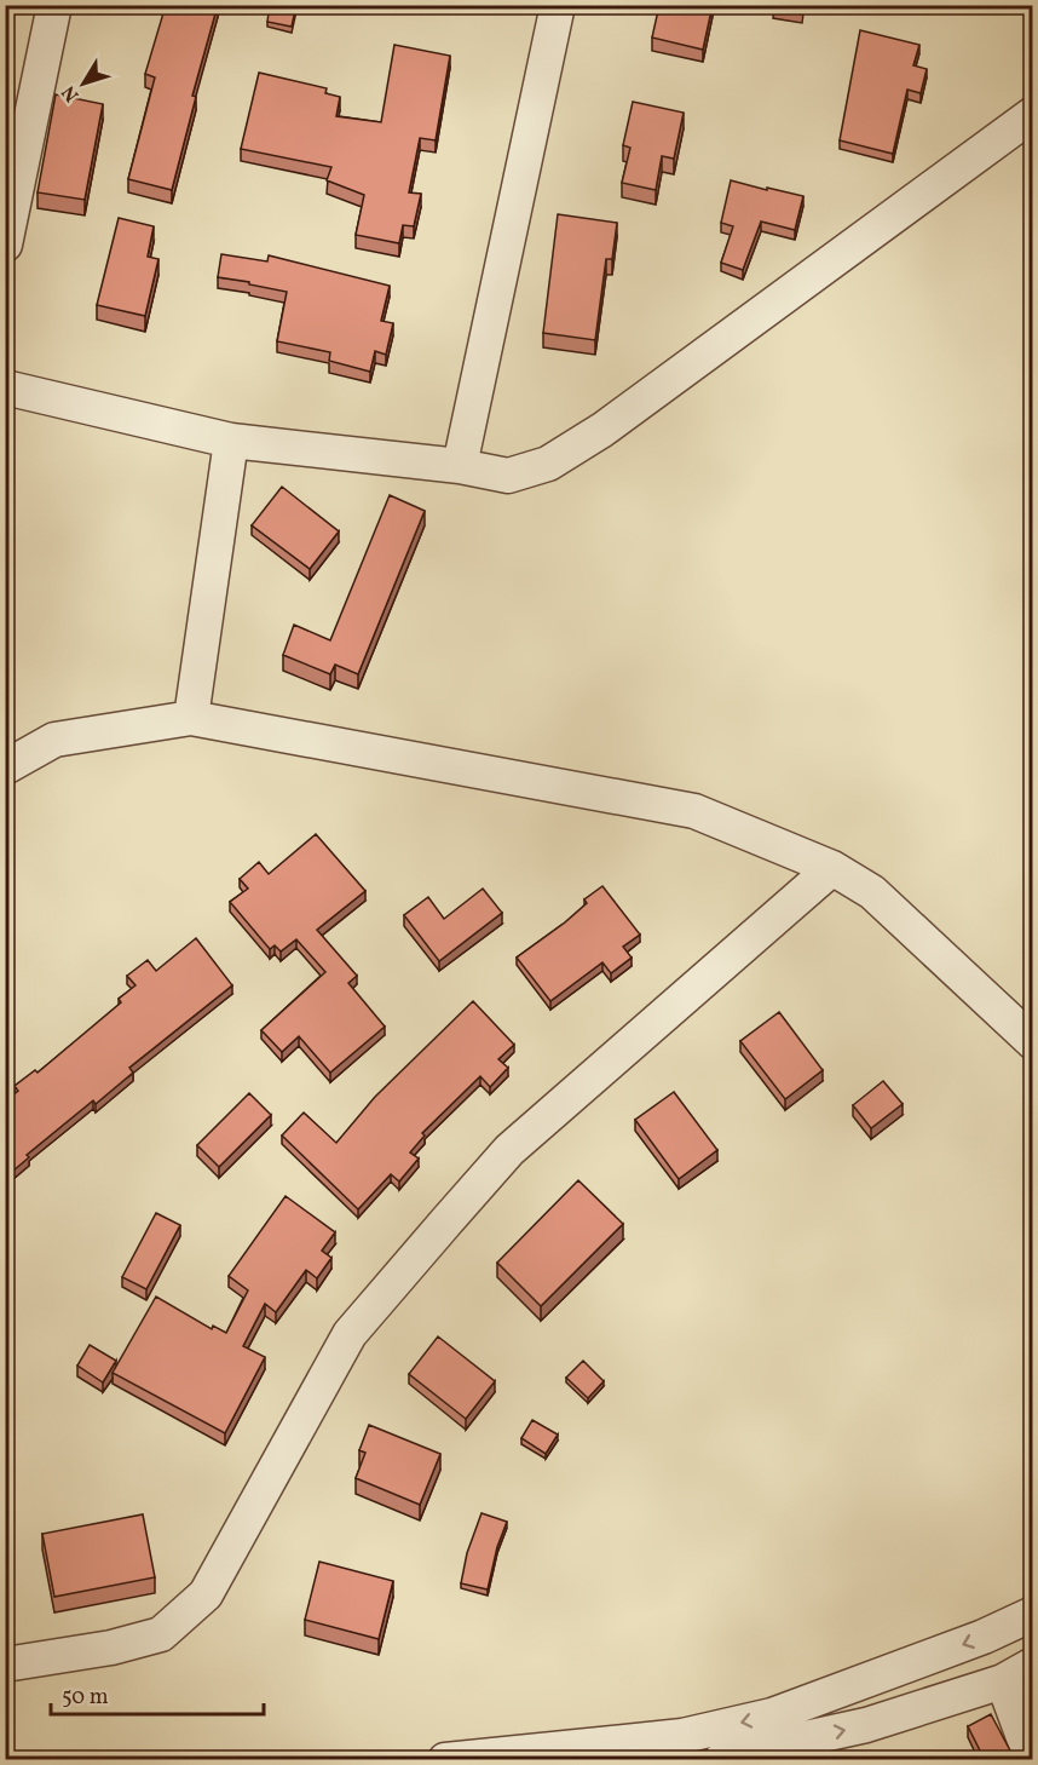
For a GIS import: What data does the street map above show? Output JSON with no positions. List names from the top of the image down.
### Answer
{
  "scale_bar": "50 m",
  "north": "bottom left"
}
